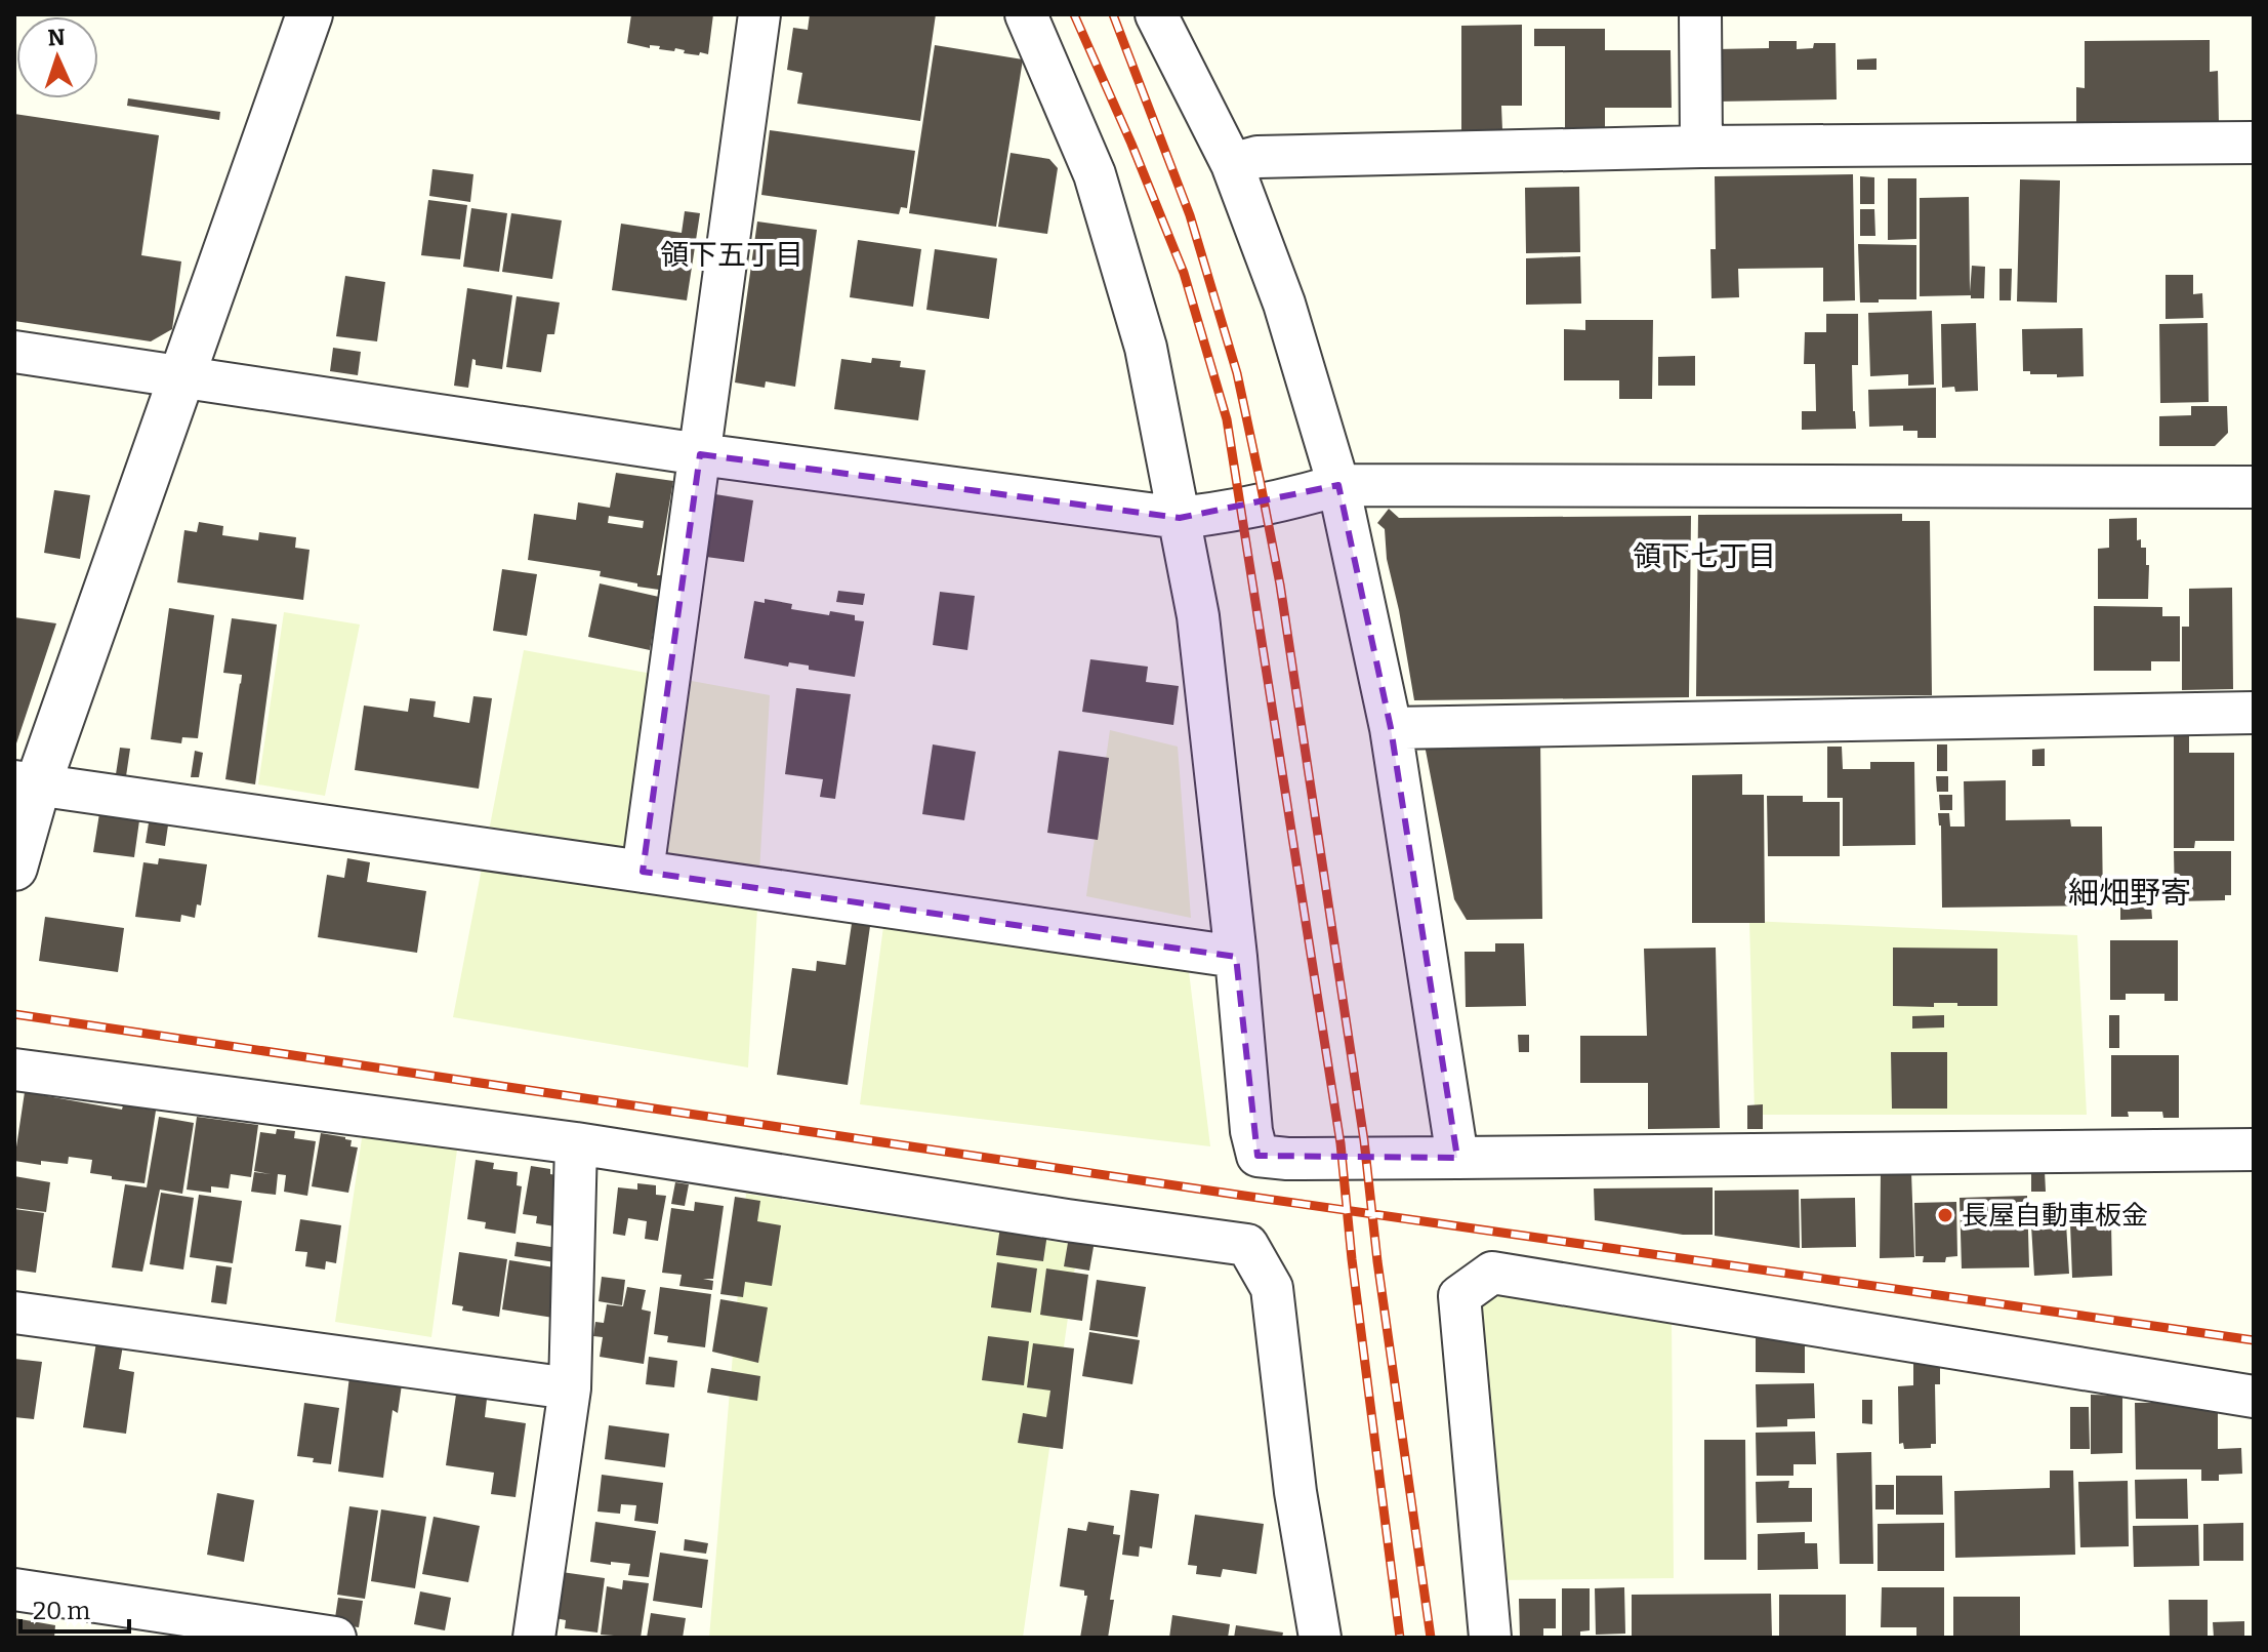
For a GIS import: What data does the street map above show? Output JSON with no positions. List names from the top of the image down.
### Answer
{
  "districts": ["領下五丁目", "領下七丁目", "細畑野寄"],
  "places": ["長屋自動車板金"],
  "scale_bar": "20 m",
  "north": "top"
}
